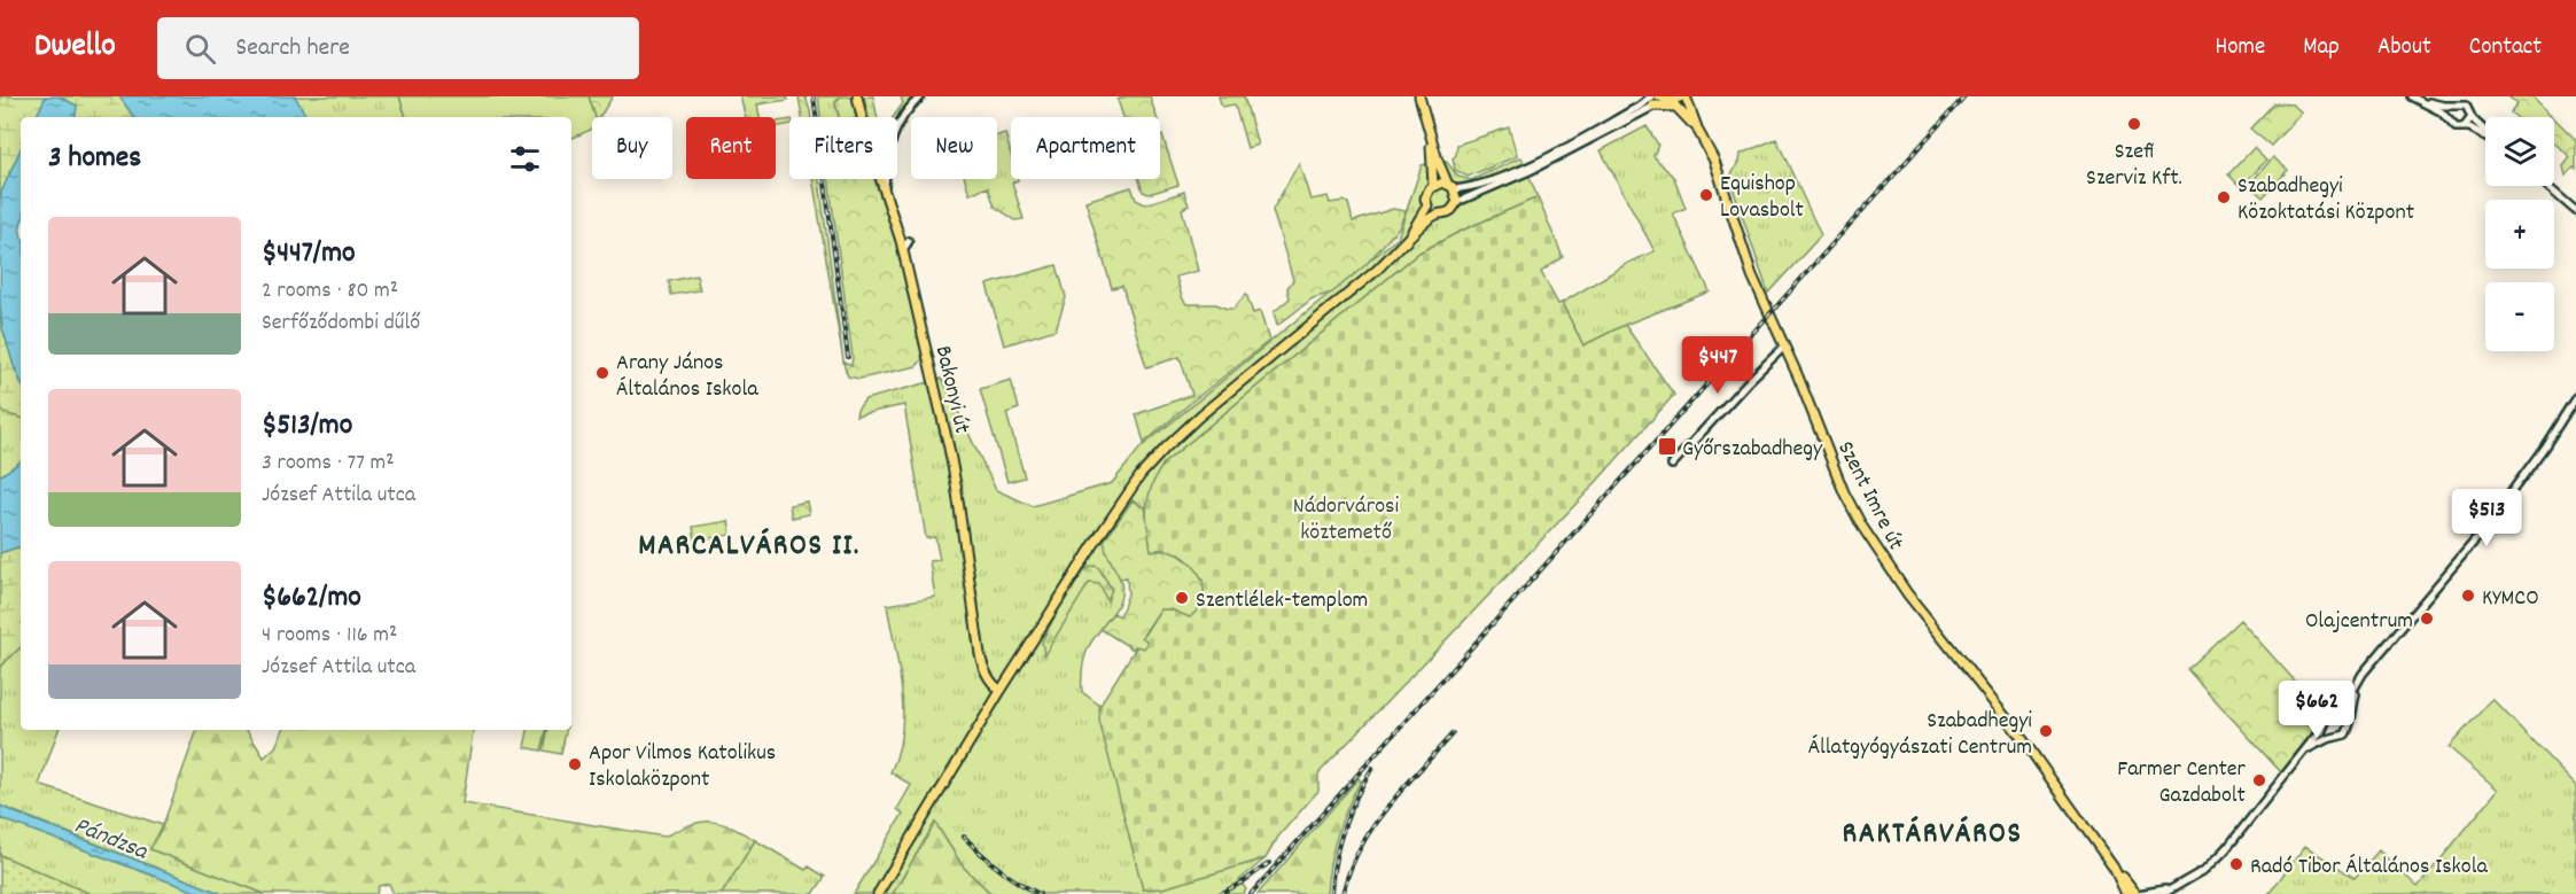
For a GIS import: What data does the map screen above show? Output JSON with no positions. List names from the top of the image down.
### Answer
{
  "streets": {
    "main road": ["Bakonyi út", "Szent Imre út"]
  },
  "districts": ["MARCALVÁROS II.", "RAKTÁRVÁROS"],
  "water": ["Pándzsa"],
  "parks": ["Nádorvárosi köztemető"],
  "places": {
    "other": [
      "Szefi Szerviz Kft.",
      "Equishop Lovasbolt",
      "Szabadhegyi Közoktatási Központ",
      "Arany János Általános Iskola",
      "KYMCO",
      "Szentlélek-templom",
      "Olajcentrum",
      "Szabadhegyi Állatgyógyászati Centrum",
      "Apor Vilmos Katolikus Iskolaközpont",
      "Farmer Center Gazdabolt",
      "Radó Tibor Általános Iskola"
    ],
    "transit": ["Győrszabadhegy"]
  },
  "page": {
    "header": "Dwello",
    "search": "Search here",
    "nav": [
      "Home",
      "Map",
      "About",
      "Contact"
    ],
    "map_buttons": ["+", "−"],
    "chip": [
      "Buy",
      "Rent",
      "Filters",
      "New",
      "Apartment"
    ],
    "heading": "3 homes",
    "list": [
      {
        "name": "$447/mo",
        "note": "2 rooms · 80 m² · Serfőződombi dűlő"
      },
      {
        "name": "$513/mo",
        "note": "3 rooms · 77 m² · József Attila utca"
      },
      {
        "name": "$662/mo",
        "note": "4 rooms · 116 m² · József Attila utca"
      }
    ],
    "price": ["$447", "$513", "$662"]
  }
}
